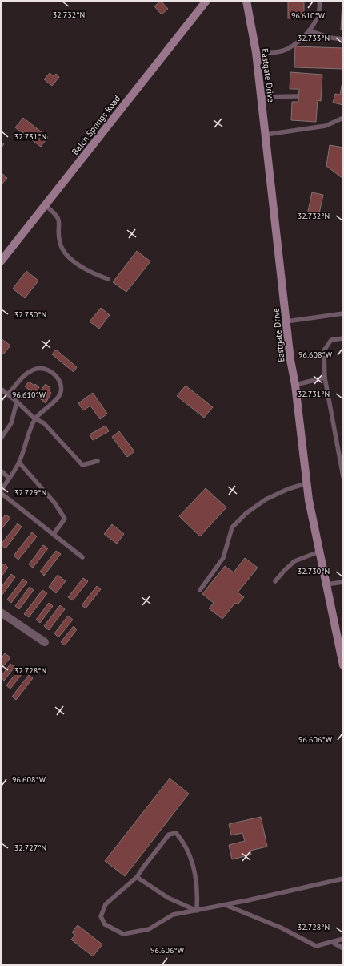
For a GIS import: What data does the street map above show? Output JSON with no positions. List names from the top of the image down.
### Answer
{
  "streets": {
    "street": ["Eastgate Drive", "Balch Springs Road"]
  },
  "coordinates": [
    "32.732°N",
    "96.610°W",
    "32.733°N",
    "32.731°N",
    "32.730°N",
    "96.608°W",
    "32.729°N",
    "32.728°N",
    "96.606°W",
    "32.727°N"
  ]
}
